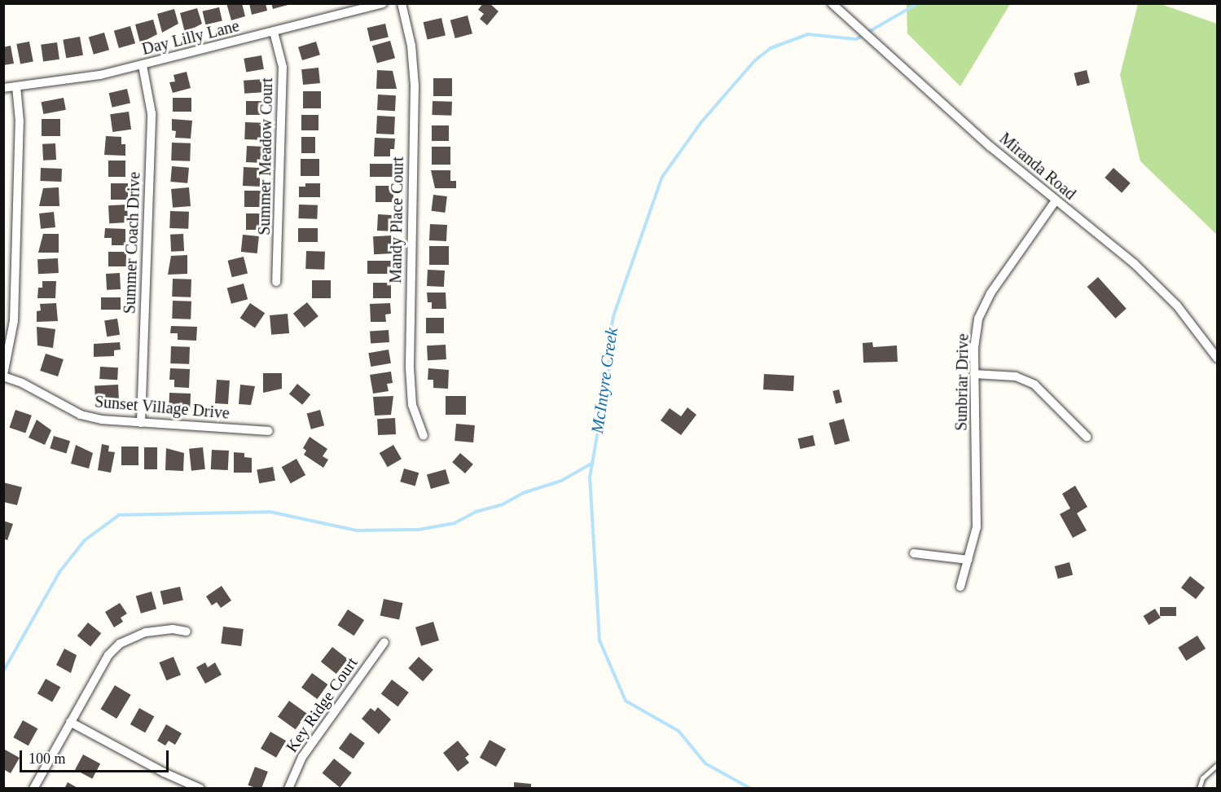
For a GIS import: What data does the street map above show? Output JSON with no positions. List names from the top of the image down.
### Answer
{
  "streets": {
    "street": [
      "Day Lilly Lane",
      "Summer Meadow Court",
      "Miranda Road",
      "Mandy Place Court",
      "Summer Coach Drive",
      "Sunbriar Drive",
      "Sunset Village Drive",
      "Key Ridge Court"
    ]
  },
  "crossings": [
    ["Day Lilly Lane", "Summer Meadow Court"],
    ["Day Lilly Lane", "Summer Coach Drive"],
    ["Miranda Road", "Sunbriar Drive"],
    ["Summer Coach Drive", "Sunset Village Drive"]
  ],
  "water": ["McIntyre Creek"],
  "scale_bar": "100 m"
}
